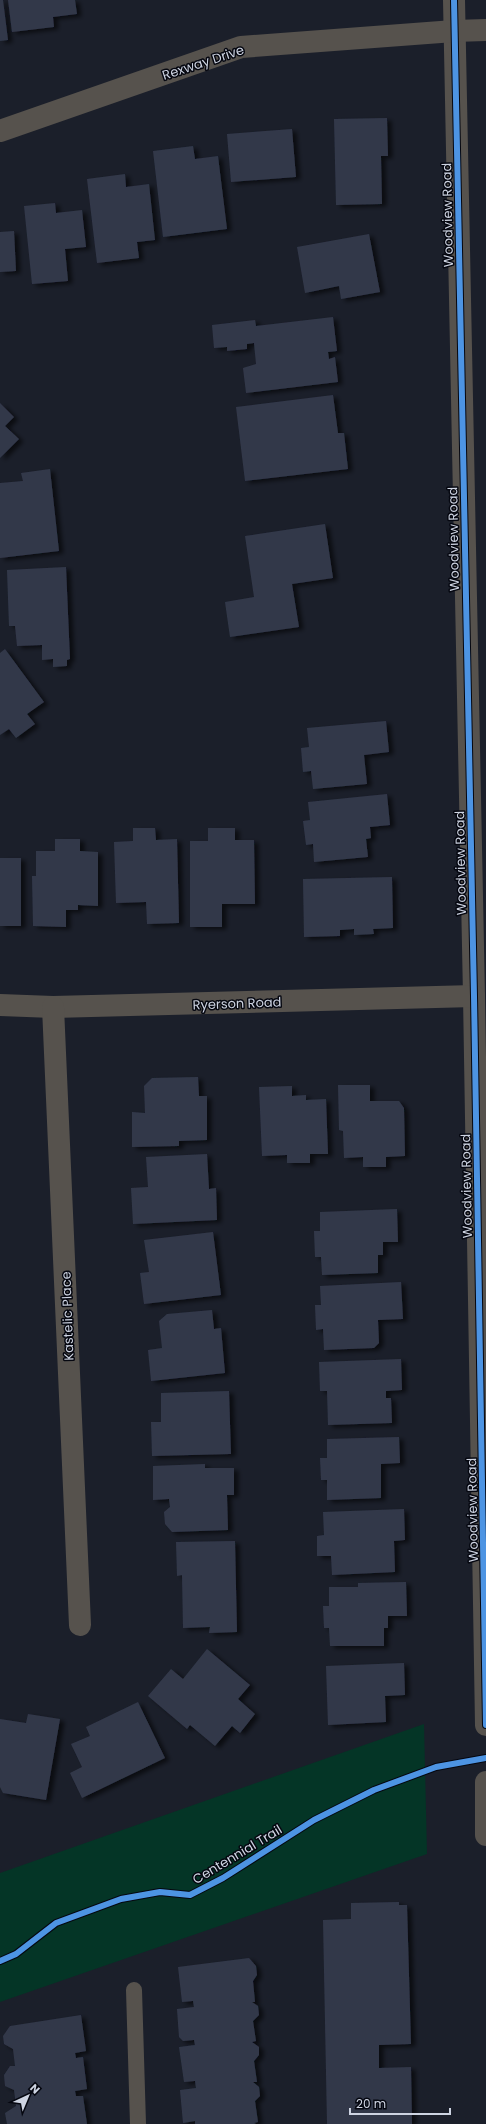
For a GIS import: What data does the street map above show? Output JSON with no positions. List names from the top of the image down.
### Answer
{
  "streets": {
    "street": [
      "Rexway Drive",
      "Woodview Road",
      "Ryerson Road",
      "Kastelic Place"
    ],
    "cycle path": ["Centennial Trail"]
  },
  "crossings": [
    ["Rexway Drive", "Woodview Road"],
    ["Woodview Road", "Ryerson Road"],
    ["Ryerson Road", "Kastelic Place"]
  ],
  "scale_bar": "20 m",
  "north": "top right"
}
